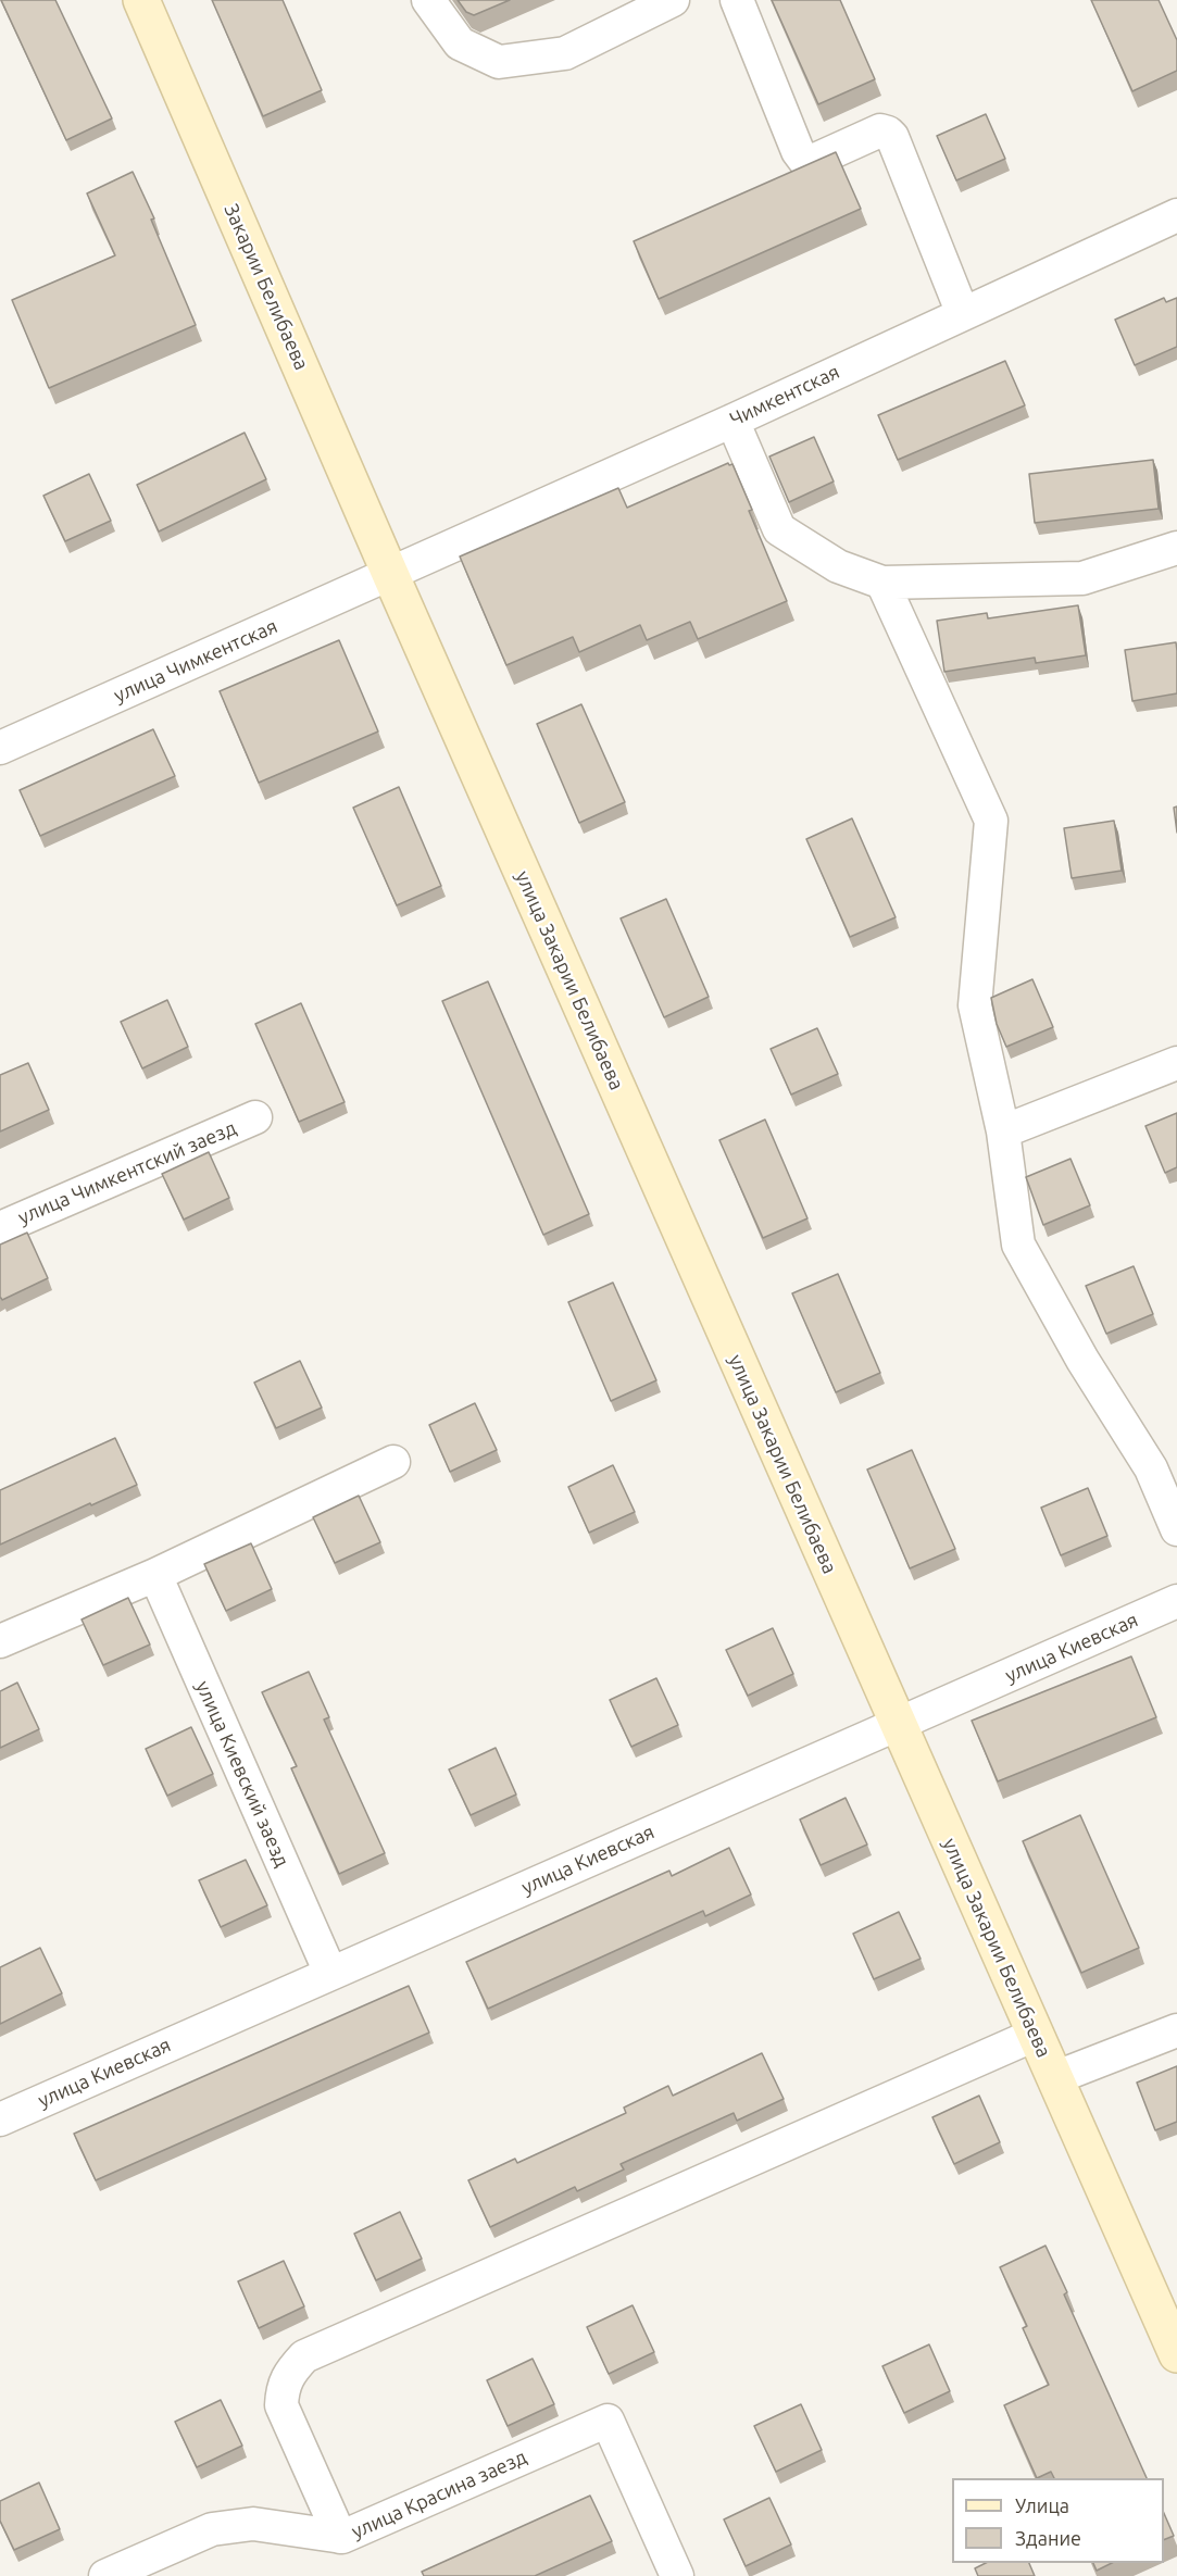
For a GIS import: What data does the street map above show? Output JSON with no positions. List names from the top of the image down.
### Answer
{
  "streets": {
    "street": [
      "Закарии Белибаева",
      "Чимкентская",
      "улица Чимкентская",
      "улица Закарии Белибаева",
      "улица Чимкентский заезд",
      "улица Киевская",
      "улица Киевский заезд",
      "улица Красина заезд"
    ]
  },
  "crossings": [
    ["Закарии Белибаева", "Чимкентская"],
    ["Закарии Белибаева", "улица Чимкентская"],
    ["Закарии Белибаева", "улица Закарии Белибаева"],
    ["Чимкентская", "улица Чимкентская"],
    ["Чимкентская", "улица Закарии Белибаева"],
    ["улица Чимкентская", "улица Закарии Белибаева"],
    ["улица Закарии Белибаева", "улица Киевская"],
    ["улица Киевская", "улица Киевский заезд"]
  ],
  "legend": ["Улица", "Здание"]
}
